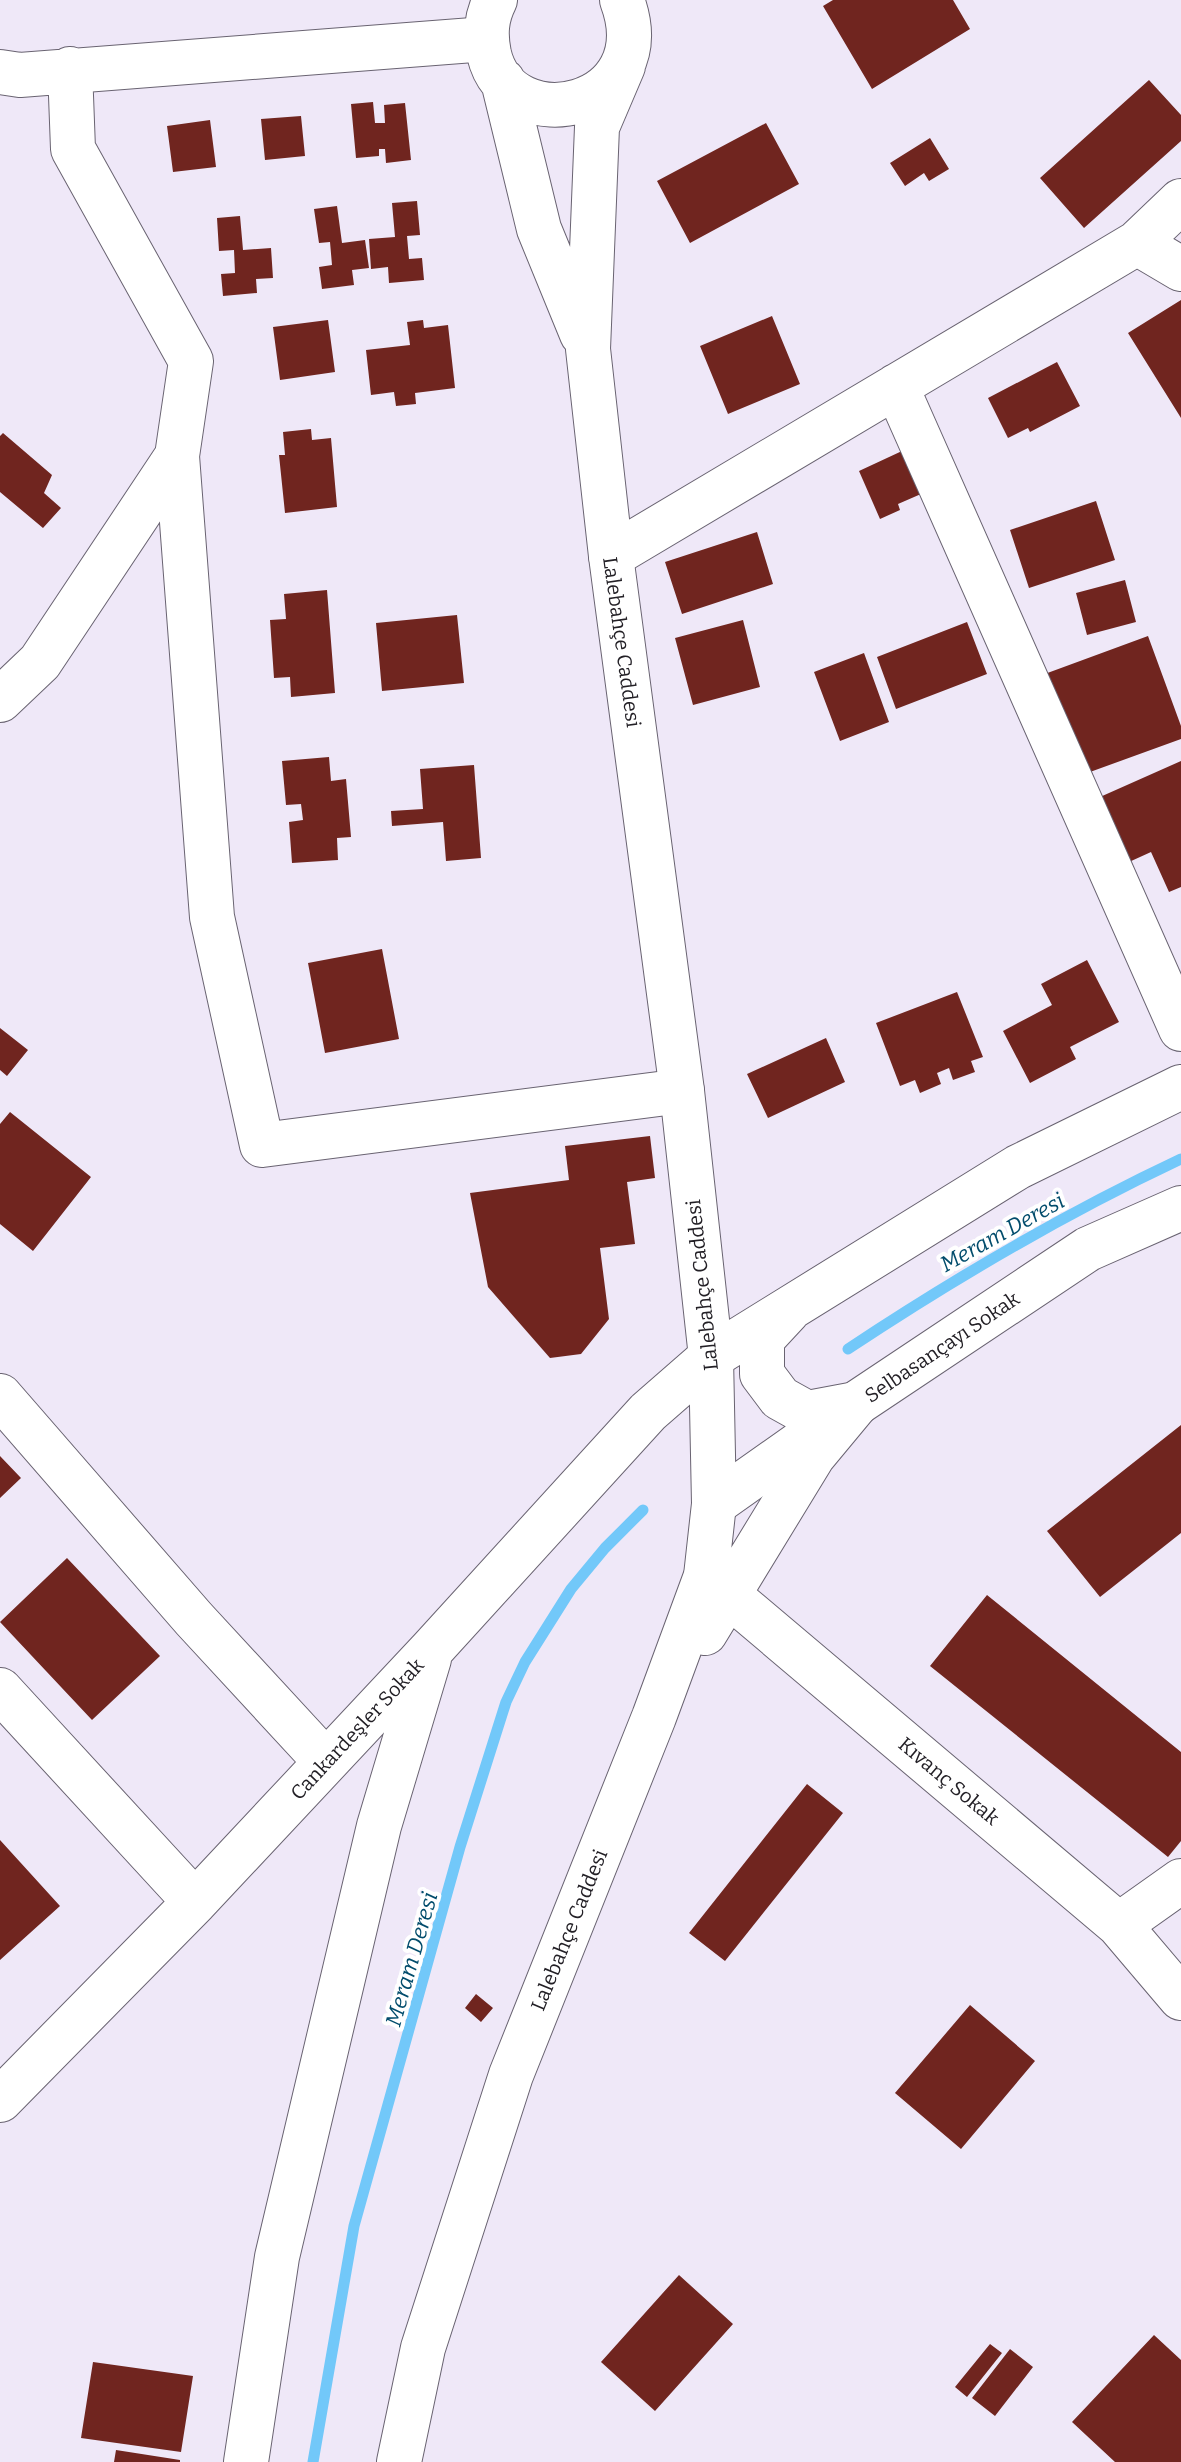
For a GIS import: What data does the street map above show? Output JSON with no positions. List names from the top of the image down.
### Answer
{
  "streets": {
    "street": [
      "Lalebahçe Caddesi",
      "Selbasançayı Sokak",
      "Cankardeşler Sokak",
      "Kıvanç Sokak"
    ]
  },
  "crossings": [
    ["Lalebahçe Caddesi", "Selbasançayı Sokak"],
    ["Lalebahçe Caddesi", "Cankardeşler Sokak"],
    ["Lalebahçe Caddesi", "Kıvanç Sokak"]
  ],
  "water": ["Meram Deresi"]
}
